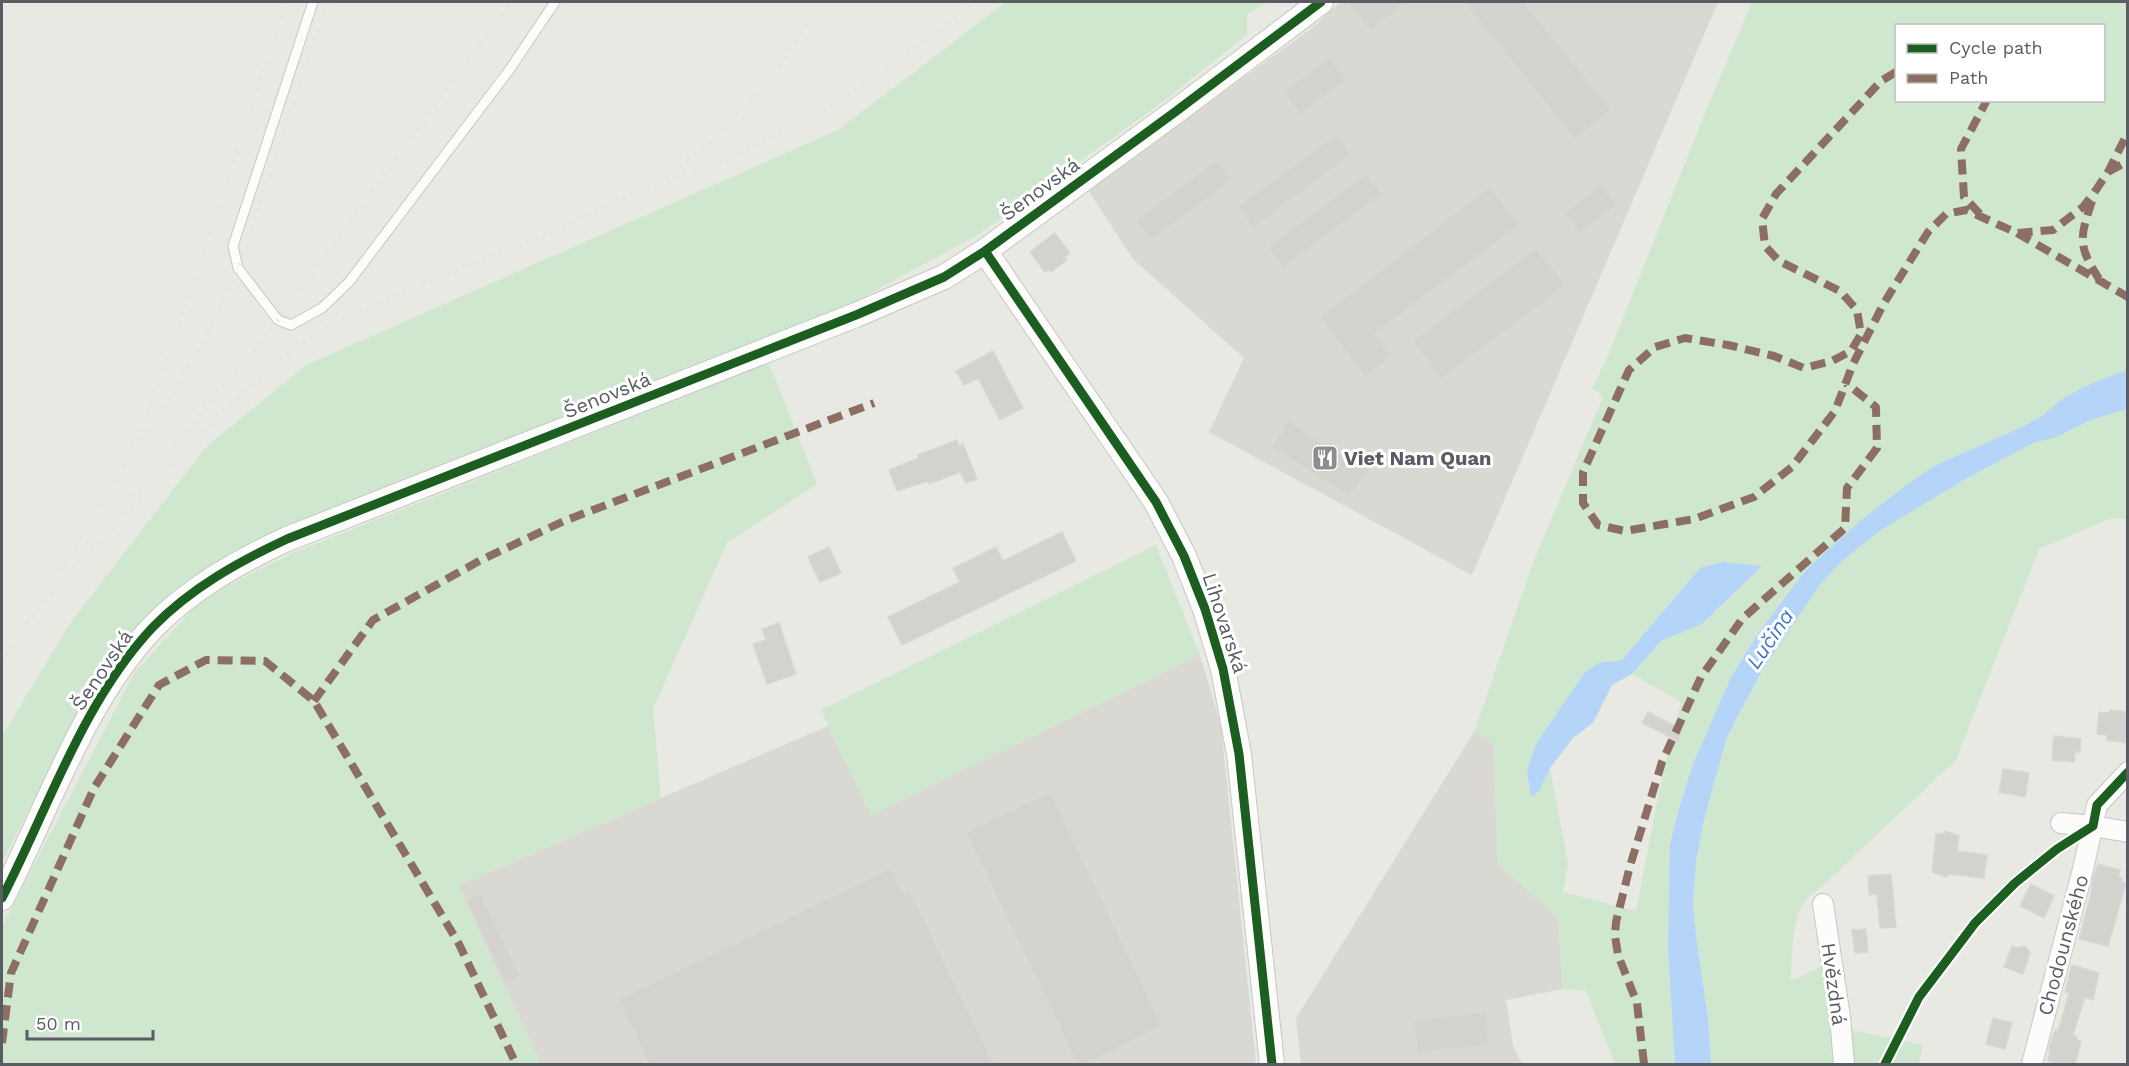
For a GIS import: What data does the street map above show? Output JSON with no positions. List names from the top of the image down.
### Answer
{
  "streets": {
    "street": [
      "Šenovská",
      "Lihovarská",
      "Chodounského",
      "Hvězdná"
    ]
  },
  "crossings": [
    ["Šenovská", "Lihovarská"]
  ],
  "water": ["Lučina"],
  "places": {
    "restaurant": ["Viet Nam Quan"]
  },
  "legend": ["Cycle path", "Path"],
  "scale_bar": "50 m"
}
